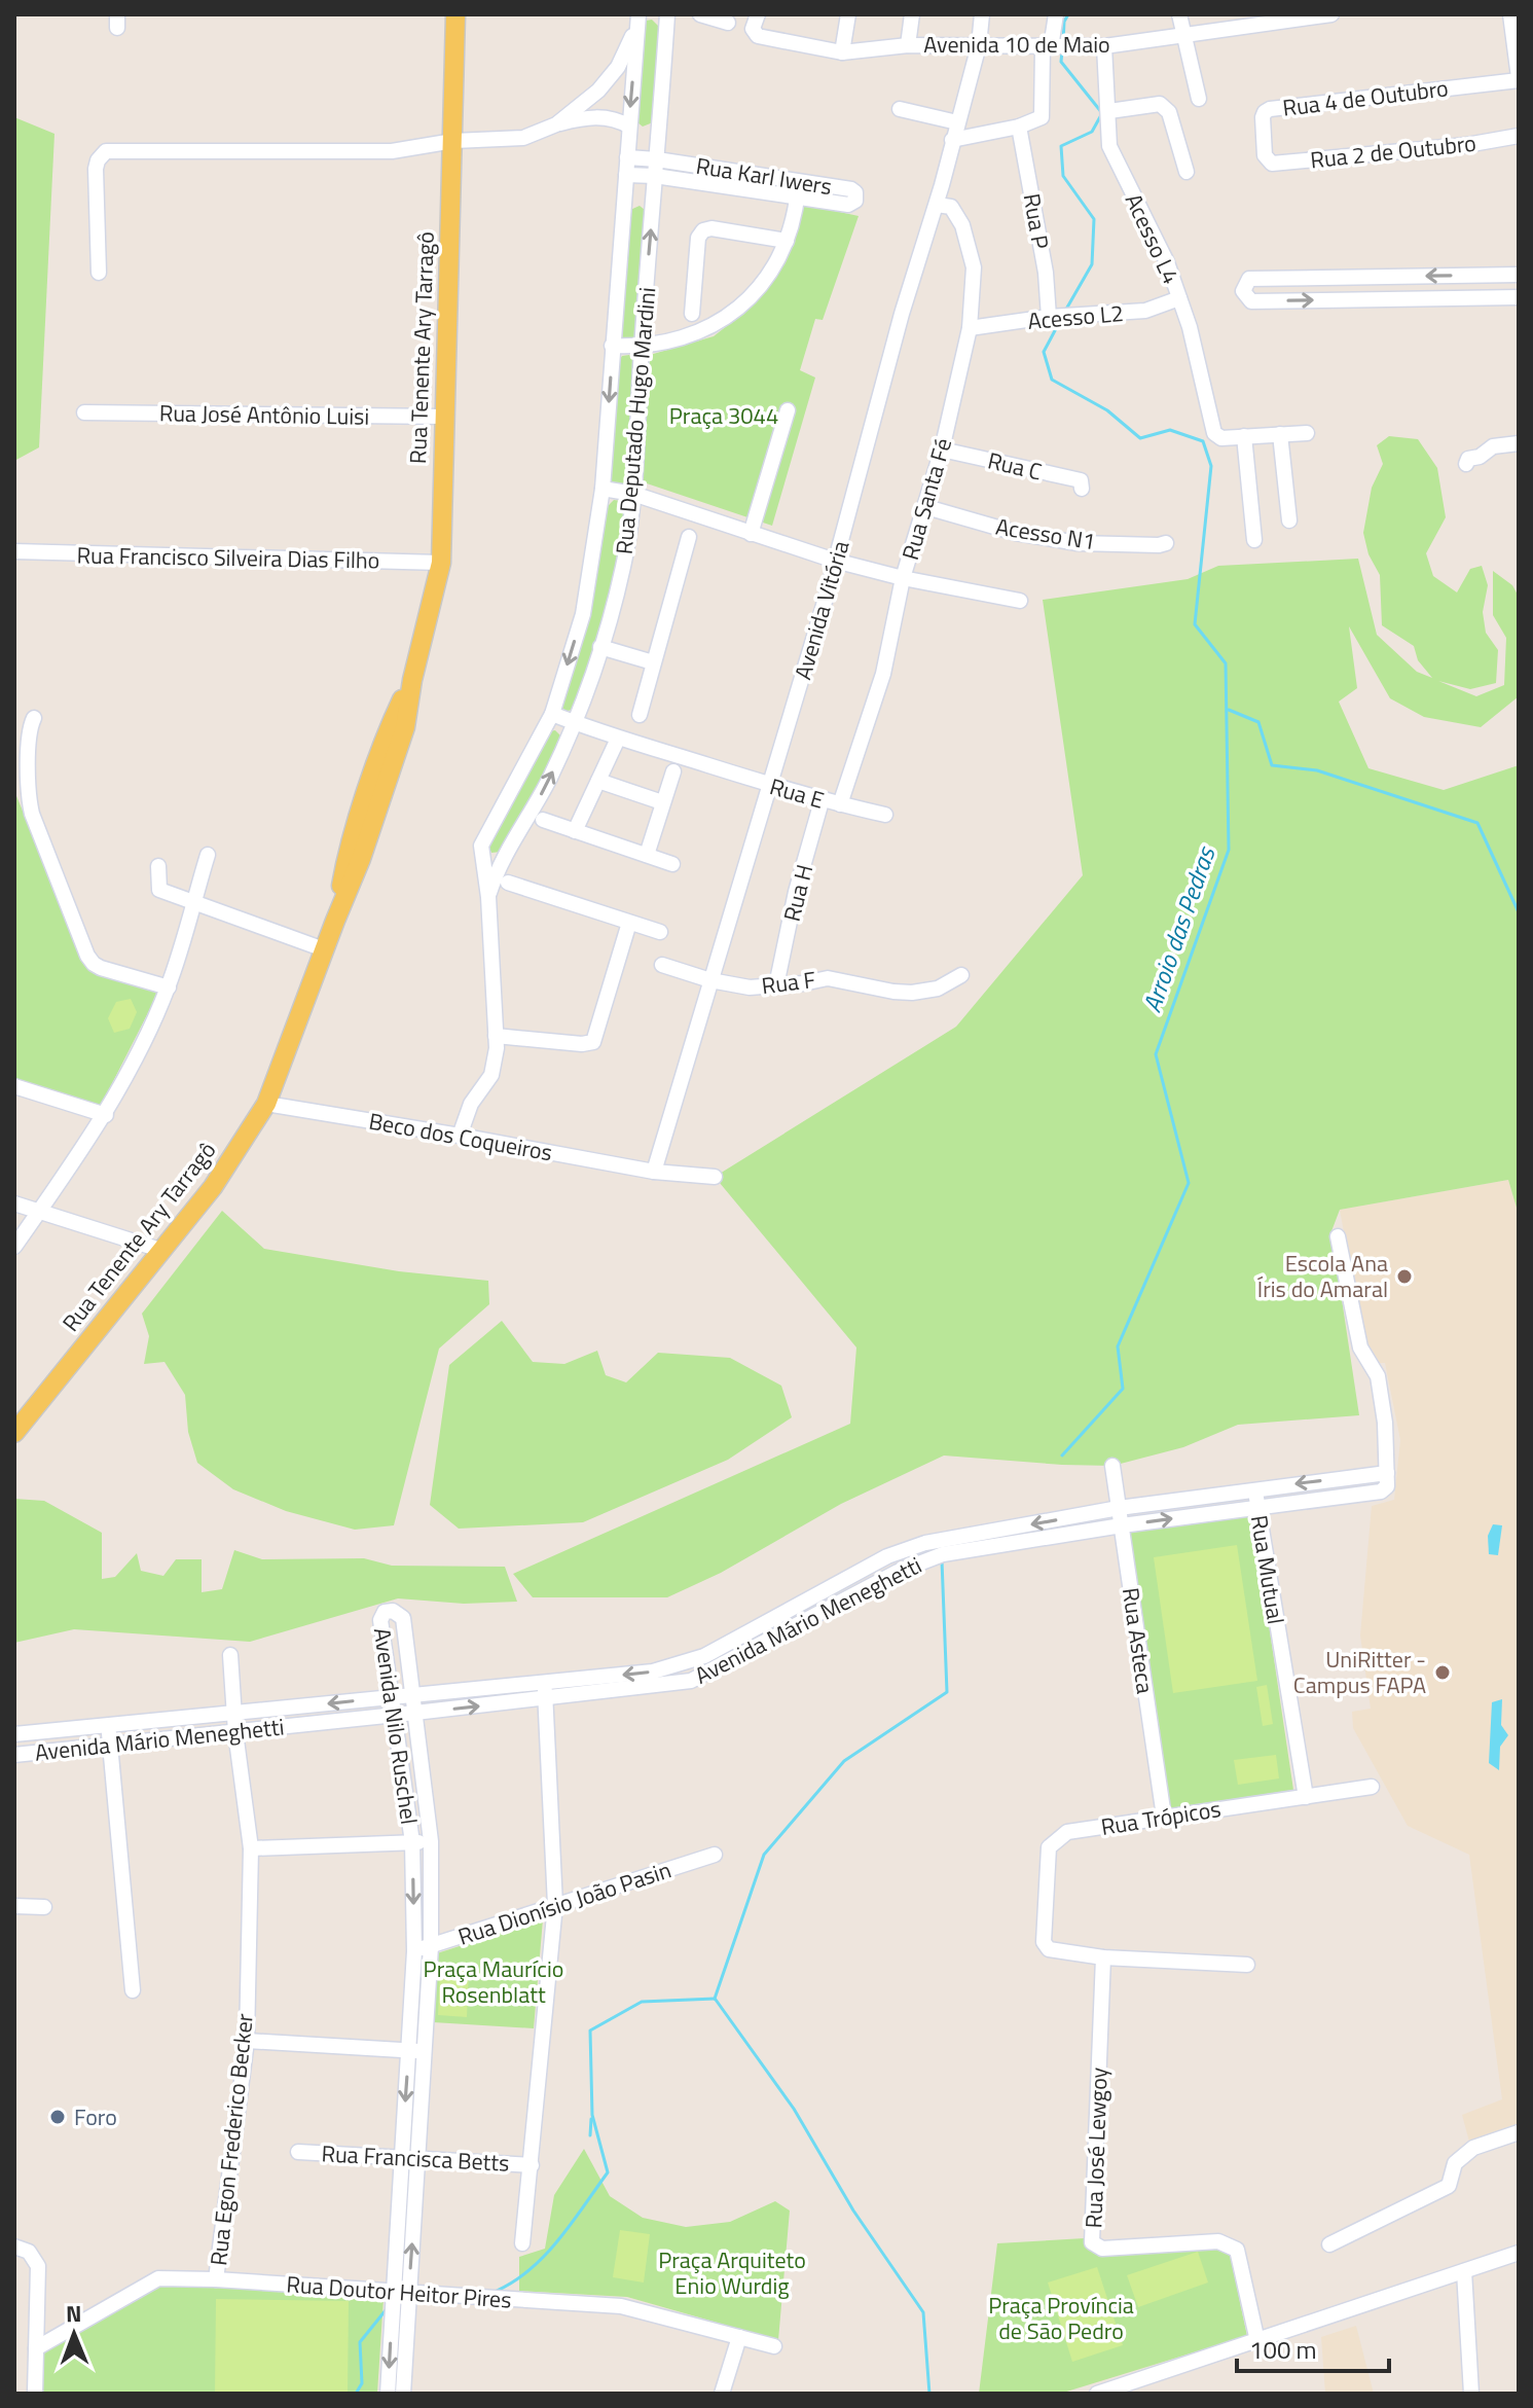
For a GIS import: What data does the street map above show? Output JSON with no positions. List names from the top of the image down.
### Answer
{
  "streets": {
    "main road": ["Rua Tenente Ary Tarragô"],
    "street": [
      "Avenida 10 de Maio",
      "Rua 4 de Outubro",
      "Rua 2 de Outubro",
      "Rua Karl Iwers",
      "Rua P",
      "Acesso L4",
      "Acesso L2",
      "Rua José Antônio Luisi",
      "Rua Deputado Hugo Mardini",
      "Rua C",
      "Rua Santa Fé",
      "Acesso N1",
      "Rua Francisco Silveira Dias Filho",
      "Avenida Vitória",
      "Rua E",
      "Rua H",
      "Rua F",
      "Beco dos Coqueiros",
      "Rua Mutual",
      "Avenida Mário Meneghetti",
      "Rua Asteca",
      "Avenida Nilo Ruschel",
      "Rua Trópicos",
      "Rua Dionísio João Pasin",
      "Rua Egon Frederico Becker",
      "Rua José Lewgoy",
      "Rua Francisca Betts",
      "Rua Doutor Heitor Pires"
    ]
  },
  "crossings": [
    ["Avenida 10 de Maio", "Acesso L4"],
    ["Avenida 10 de Maio", "Avenida Vitória"],
    ["Rua 4 de Outubro", "Rua 2 de Outubro"],
    ["Rua Karl Iwers", "Rua Deputado Hugo Mardini"],
    ["Rua P", "Acesso L2"],
    ["Acesso L4", "Acesso L2"],
    ["Acesso L2", "Rua Santa Fé"],
    ["Rua Tenente Ary Tarragô", "Rua José Antônio Luisi"],
    ["Rua Tenente Ary Tarragô", "Rua Francisco Silveira Dias Filho"],
    ["Rua Tenente Ary Tarragô", "Beco dos Coqueiros"],
    ["Rua Deputado Hugo Mardini", "Rua E"],
    ["Rua Deputado Hugo Mardini", "Beco dos Coqueiros"],
    ["Rua C", "Rua Santa Fé"],
    ["Rua Santa Fé", "Acesso N1"],
    ["Rua Santa Fé", "Avenida Vitória"],
    ["Rua Santa Fé", "Rua E"],
    ["Avenida Vitória", "Rua E"],
    ["Avenida Vitória", "Rua F"],
    ["Avenida Vitória", "Beco dos Coqueiros"],
    ["Rua E", "Rua H"],
    ["Rua H", "Rua F"],
    ["Rua Mutual", "Avenida Mário Meneghetti"],
    ["Rua Mutual", "Rua Trópicos"],
    ["Avenida Mário Meneghetti", "Rua Asteca"],
    ["Avenida Mário Meneghetti", "Avenida Nilo Ruschel"],
    ["Avenida Mário Meneghetti", "Rua Egon Frederico Becker"],
    ["Rua Asteca", "Rua Trópicos"],
    ["Avenida Nilo Ruschel", "Rua Dionísio João Pasin"],
    ["Avenida Nilo Ruschel", "Rua Francisca Betts"],
    ["Avenida Nilo Ruschel", "Rua Doutor Heitor Pires"],
    ["Rua Trópicos", "Rua José Lewgoy"],
    ["Rua Egon Frederico Becker", "Rua Doutor Heitor Pires"]
  ],
  "water": ["Arroio das Pedras"],
  "parks": [
    "Praça 3044",
    "Praça Maurício Rosenblatt",
    "Praça Arquiteto Enio Wurdig",
    "Praça Província de São Pedro"
  ],
  "places": ["Escola Ana Íris do Amaral", "UniRitter - Campus FAPA", "Foro"],
  "scale_bar": "100 m",
  "north": "top"
}
